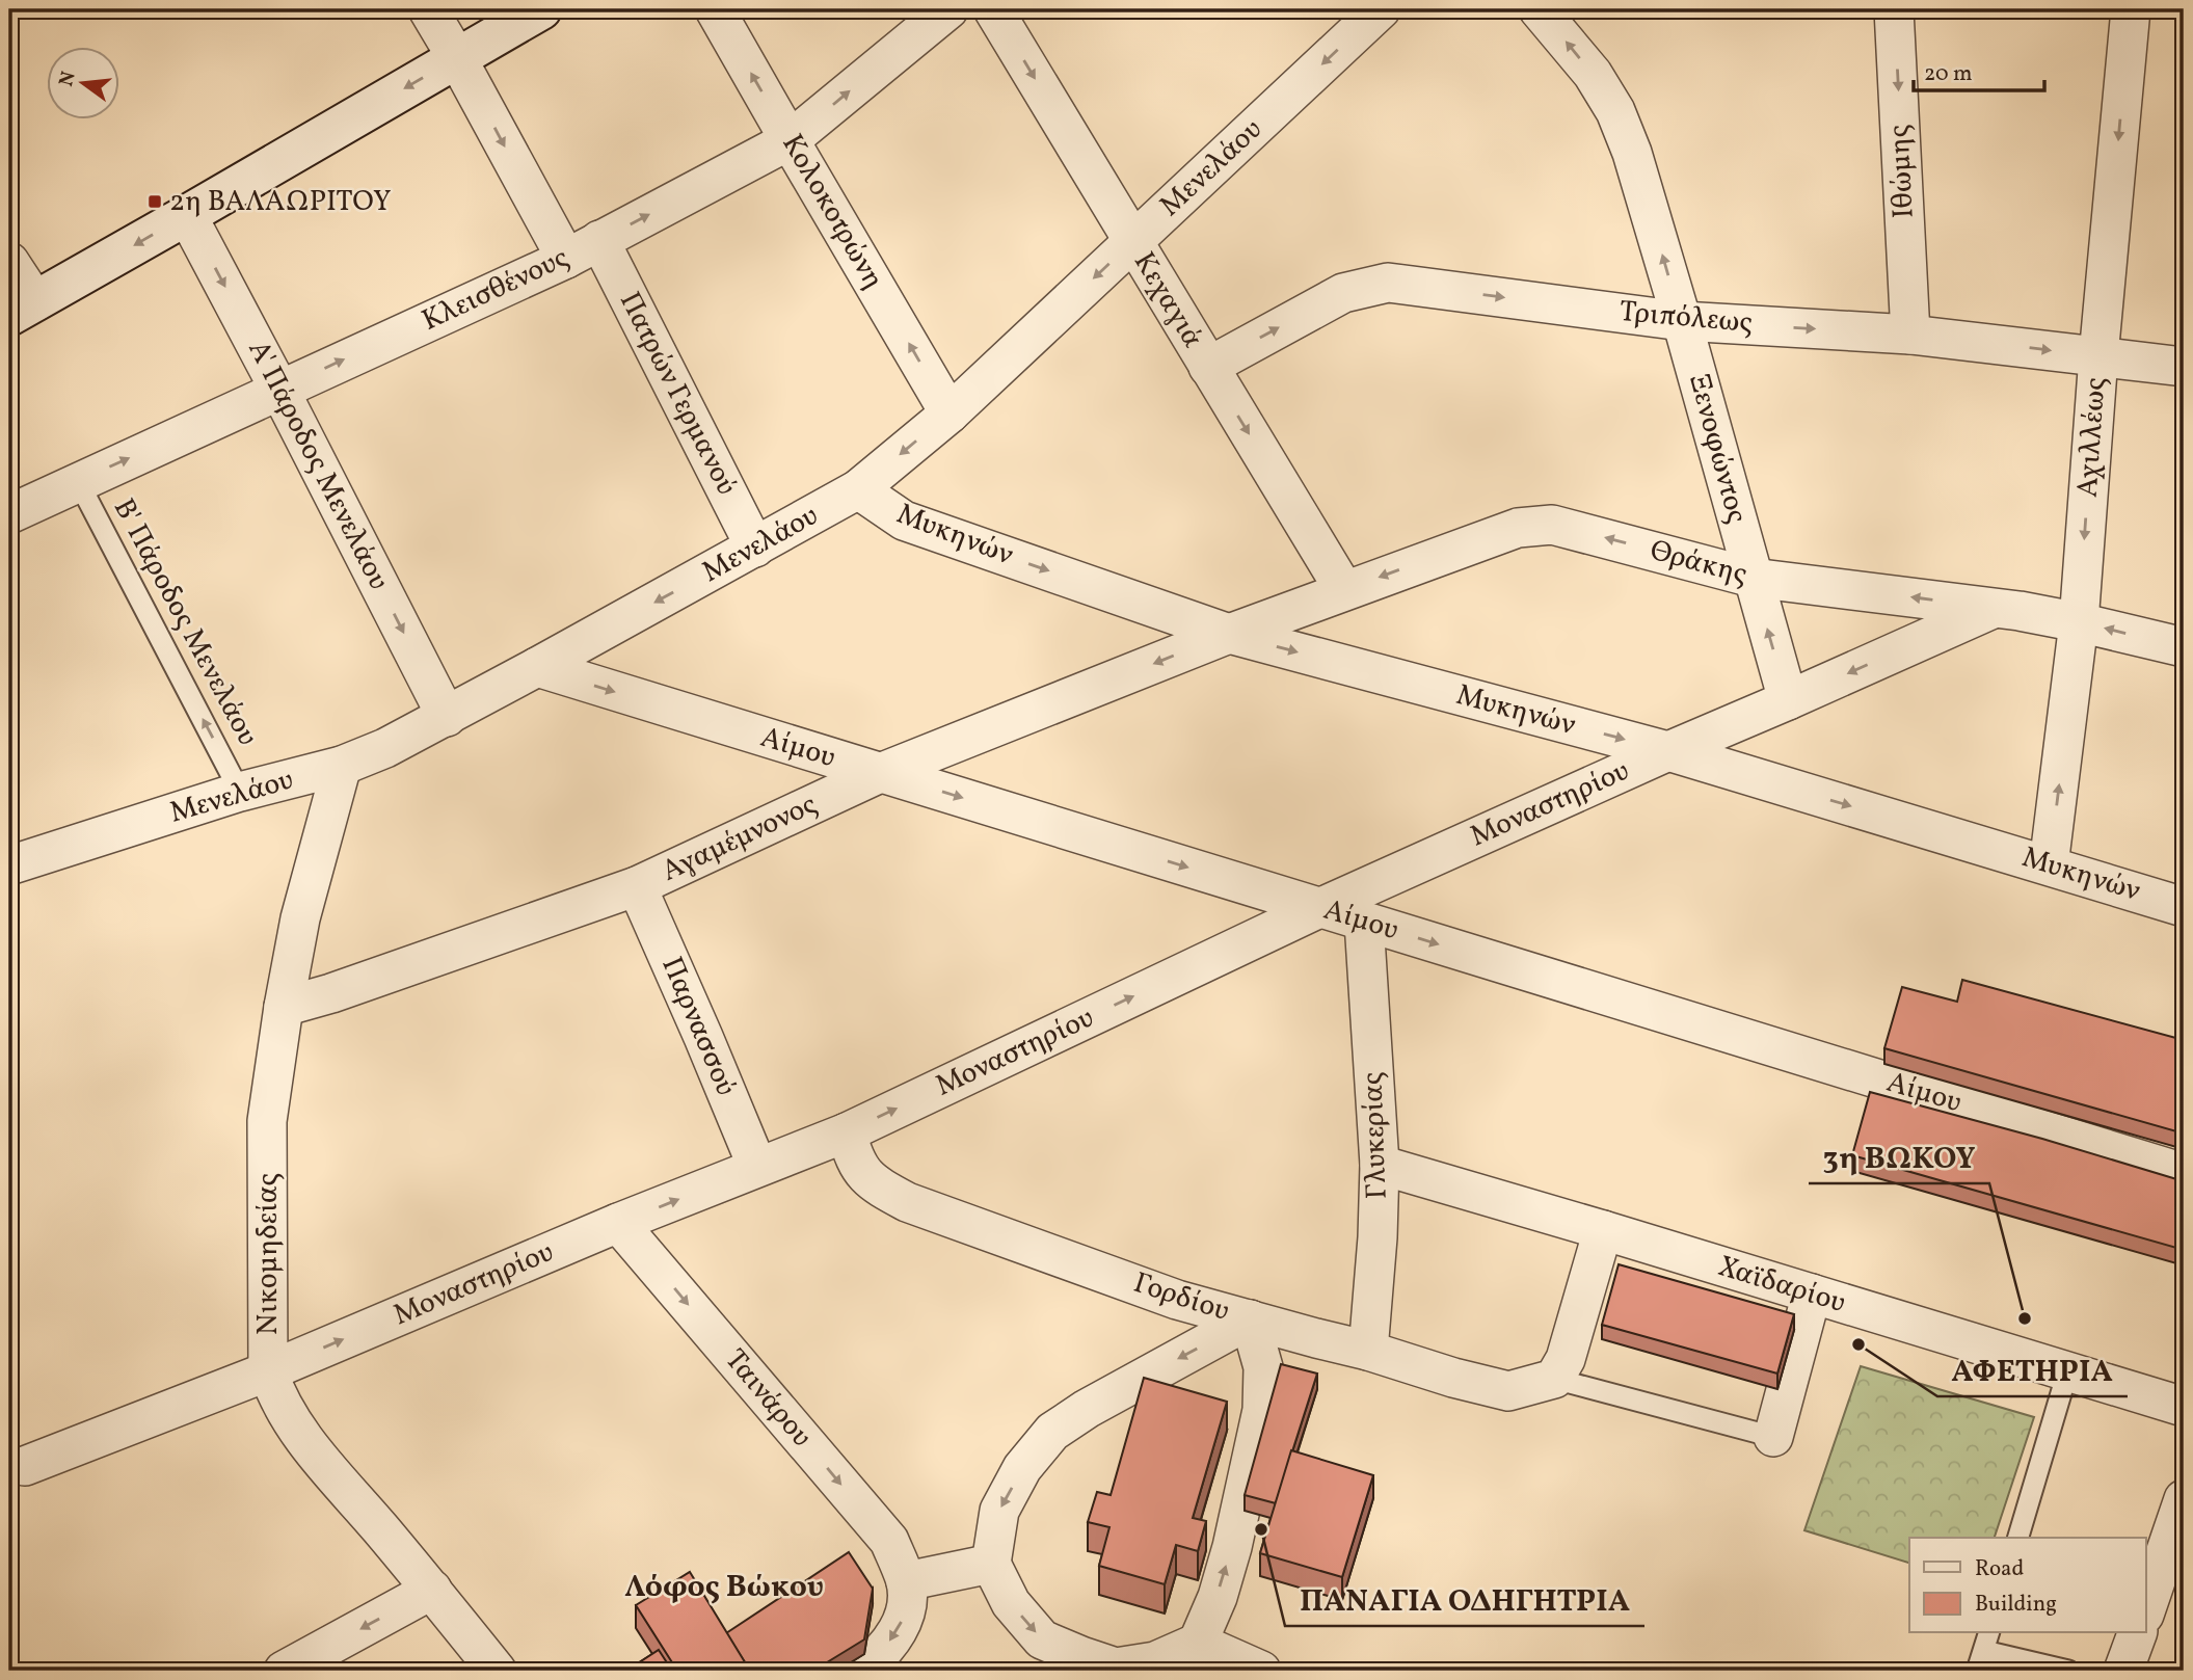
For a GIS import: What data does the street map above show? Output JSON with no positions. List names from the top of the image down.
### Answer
{
  "streets": {
    "street": [
      "Μενελάου",
      "Ιθώμης",
      "Κολοκοτρώνη",
      "Κλεισθένους",
      "Κεχαγιά",
      "Τριπόλεως",
      "Πατρών Γερμανού",
      "Αχιλλέως",
      "Ξενοφώντος",
      "Α' Πάροδος Μενελάου",
      "Μυκηνών",
      "Θράκης",
      "Αίμου",
      "Μοναστηρίου",
      "Αγαμέμνονος",
      "Παρνασσού",
      "Γλυκερίας",
      "Νικομηδείας",
      "Χαϊδαρίου",
      "Γορδίου",
      "Ταινάρου"
    ],
    "lane": ["Β' Πάροδος Μενελάου"]
  },
  "crossings": [
    ["Μενελάου", "Κολοκοτρώνη"],
    ["Μενελάου", "Κεχαγιά"],
    ["Μενελάου", "Πατρών Γερμανού"],
    ["Μενελάου", "Α' Πάροδος Μενελάου"],
    ["Μενελάου", "Μυκηνών"],
    ["Μενελάου", "Β' Πάροδος Μενελάου"],
    ["Μενελάου", "Αίμου"],
    ["Μενελάου", "Νικομηδείας"],
    ["Ιθώμης", "Τριπόλεως"],
    ["Κολοκοτρώνη", "Κλεισθένους"],
    ["Κλεισθένους", "Πατρών Γερμανού"],
    ["Κλεισθένους", "Α' Πάροδος Μενελάου"],
    ["Κλεισθένους", "Β' Πάροδος Μενελάου"],
    ["Κεχαγιά", "Τριπόλεως"],
    ["Κεχαγιά", "Θράκης"],
    ["Τριπόλεως", "Αχιλλέως"],
    ["Τριπόλεως", "Ξενοφώντος"],
    ["Αχιλλέως", "Μυκηνών"],
    ["Αχιλλέως", "Θράκης"],
    ["Ξενοφώντος", "Θράκης"],
    ["Ξενοφώντος", "Μοναστηρίου"],
    ["Μυκηνών", "Θράκης"],
    ["Μυκηνών", "Μοναστηρίου"],
    ["Μυκηνών", "Αγαμέμνονος"],
    ["Θράκης", "Μοναστηρίου"],
    ["Θράκης", "Αγαμέμνονος"],
    ["Αίμου", "Μοναστηρίου"],
    ["Αίμου", "Αγαμέμνονος"],
    ["Αίμου", "Γλυκερίας"],
    ["Μοναστηρίου", "Παρνασσού"],
    ["Μοναστηρίου", "Νικομηδείας"],
    ["Μοναστηρίου", "Γορδίου"],
    ["Μοναστηρίου", "Ταινάρου"],
    ["Αγαμέμνονος", "Παρνασσού"],
    ["Αγαμέμνονος", "Νικομηδείας"],
    ["Γλυκερίας", "Χαϊδαρίου"],
    ["Γλυκερίας", "Γορδίου"]
  ],
  "one_way": [
    "Μενελάου",
    "Ιθώμης",
    "Κεχαγιά",
    "Τριπόλεως",
    "Ξενοφώντος",
    "Μυκηνών",
    "Θράκης",
    "Β' Πάροδος Μενελάου",
    "Αίμου",
    "Αγαμέμνονος",
    "Ταινάρου"
  ],
  "districts": ["Λόφος Βώκου"],
  "places": {
    "transit": ["2η ΒΑΛΑΩΡΙΤΟΥ"],
    "other": ["3η ΒΩΚΟΥ", "ΑΦΕΤΗΡΙΑ", "ΠΑΝΑΓΙΑ ΟΔΗΓΗΤΡΙΑ"]
  },
  "legend": ["Road", "Building"],
  "scale_bar": "20 m",
  "north": "left"
}
